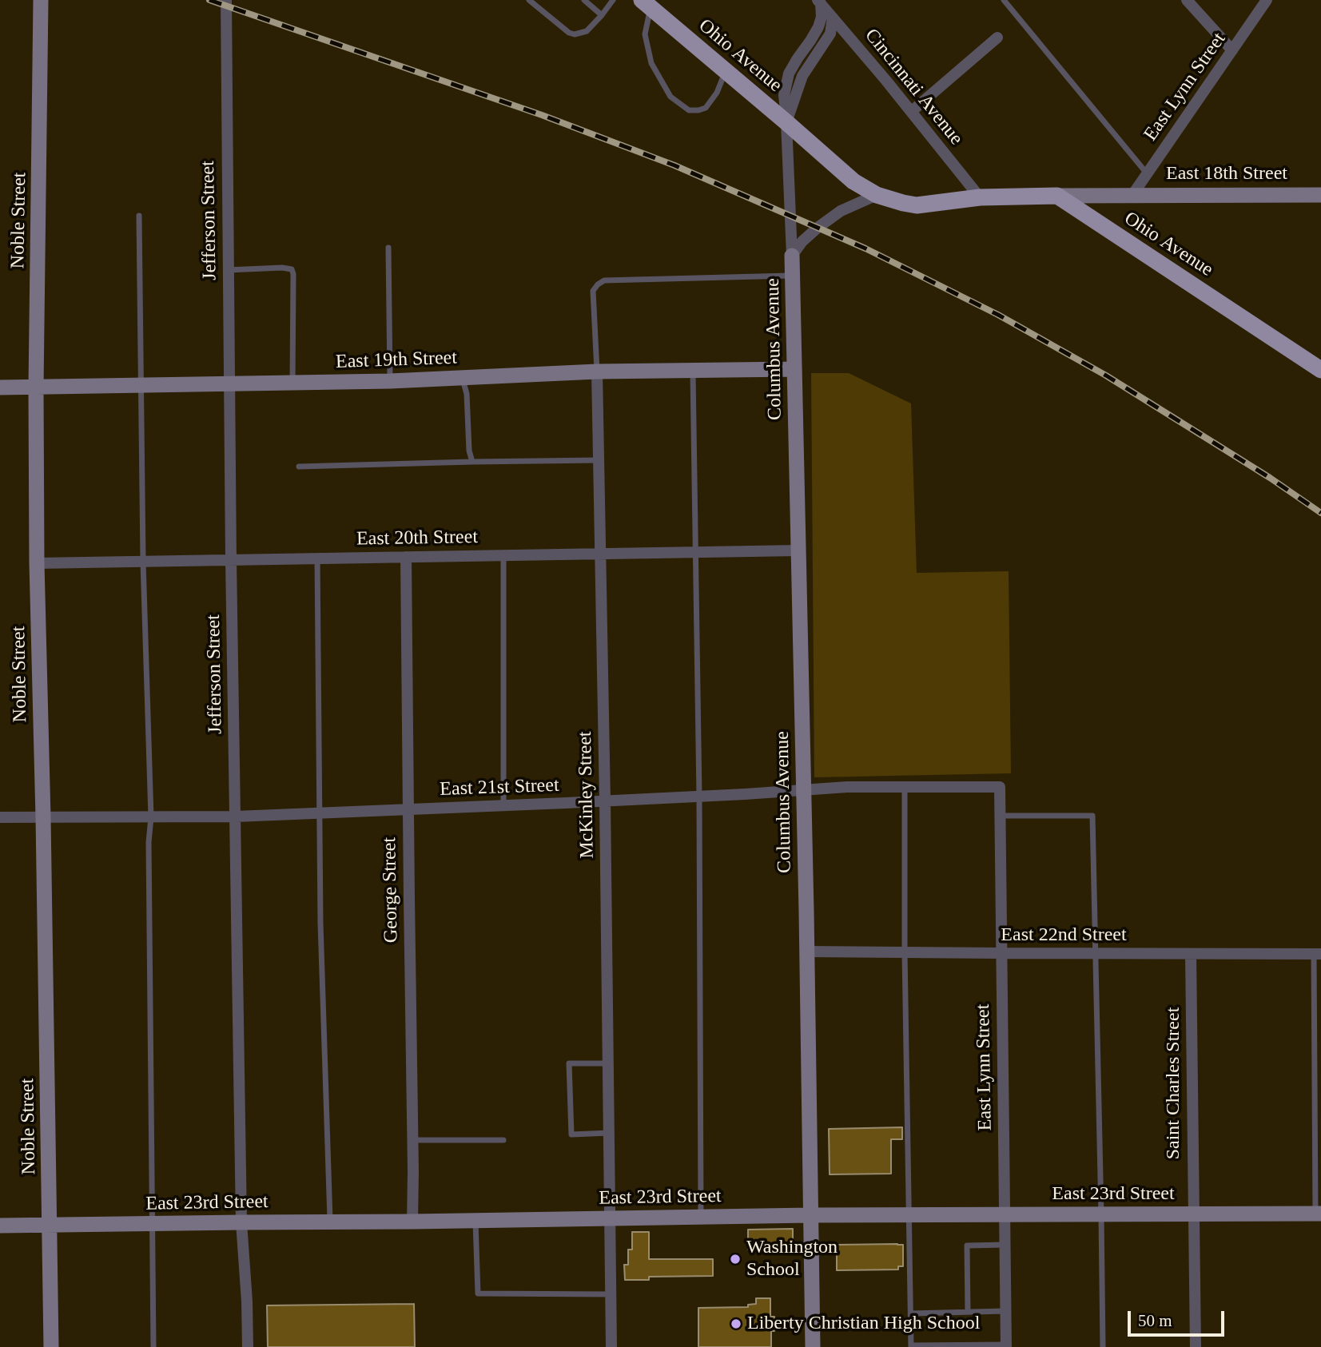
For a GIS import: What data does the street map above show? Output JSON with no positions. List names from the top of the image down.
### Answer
{
  "streets": {
    "main road": ["Ohio Avenue"],
    "street": [
      "Cincinnati Avenue",
      "East Lynn Street",
      "East 18th Street",
      "Noble Street",
      "Jefferson Street",
      "Columbus Avenue",
      "East 19th Street",
      "East 20th Street",
      "East 21st Street",
      "McKinley Street",
      "George Street",
      "East 22nd Street",
      "Saint Charles Street",
      "East 23rd Street"
    ]
  },
  "crossings": [
    ["Ohio Avenue", "East 18th Street"],
    ["Ohio Avenue", "Columbus Avenue"],
    ["Cincinnati Avenue", "Columbus Avenue"],
    ["East Lynn Street", "East 18th Street"],
    ["East Lynn Street", "East 21st Street"],
    ["East Lynn Street", "East 22nd Street"],
    ["East Lynn Street", "East 23rd Street"],
    ["Noble Street", "East 19th Street"],
    ["Noble Street", "East 20th Street"],
    ["Noble Street", "East 21st Street"],
    ["Noble Street", "East 23rd Street"],
    ["Jefferson Street", "East 19th Street"],
    ["Jefferson Street", "East 20th Street"],
    ["Jefferson Street", "East 21st Street"],
    ["Jefferson Street", "East 23rd Street"],
    ["Columbus Avenue", "East 19th Street"],
    ["Columbus Avenue", "East 20th Street"],
    ["Columbus Avenue", "East 21st Street"],
    ["Columbus Avenue", "East 22nd Street"],
    ["Columbus Avenue", "East 23rd Street"],
    ["East 19th Street", "McKinley Street"],
    ["East 20th Street", "McKinley Street"],
    ["East 20th Street", "George Street"],
    ["East 21st Street", "McKinley Street"],
    ["East 21st Street", "George Street"],
    ["McKinley Street", "East 23rd Street"],
    ["George Street", "East 23rd Street"],
    ["East 22nd Street", "Saint Charles Street"],
    ["Saint Charles Street", "East 23rd Street"]
  ],
  "places": ["Washington School", "Liberty Christian High School"],
  "scale_bar": "50 m"
}
